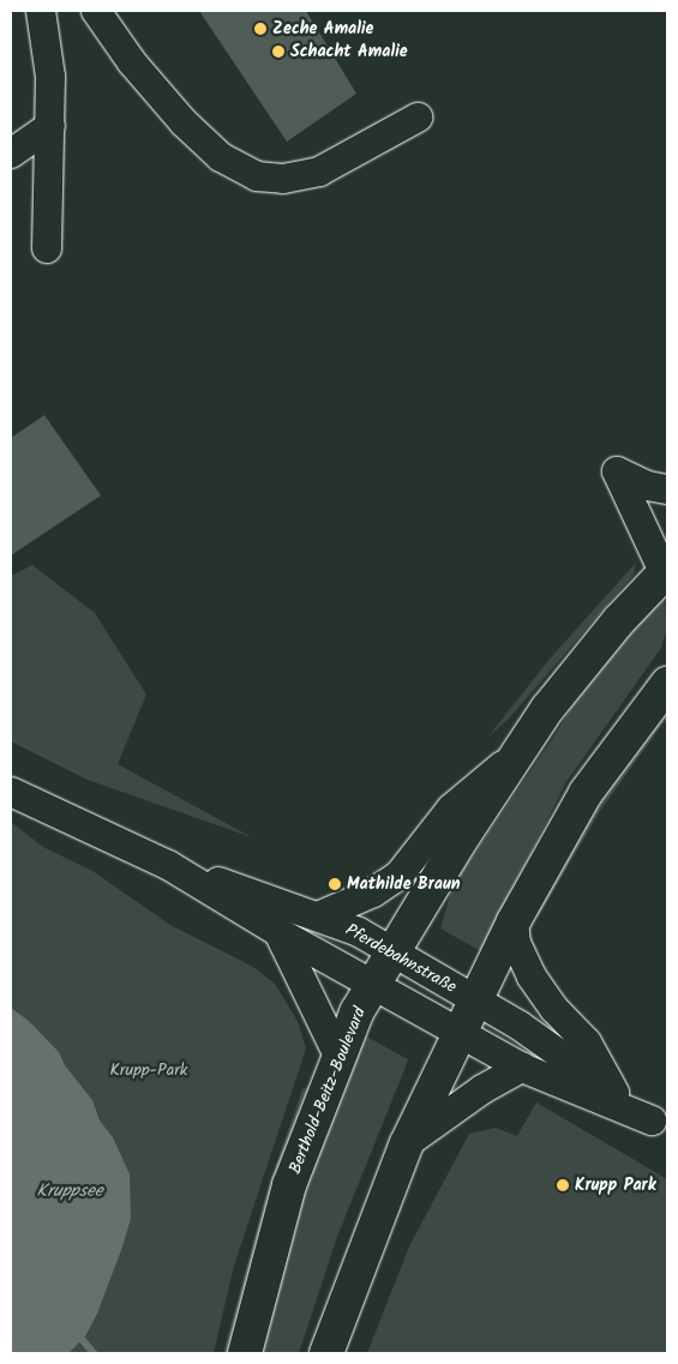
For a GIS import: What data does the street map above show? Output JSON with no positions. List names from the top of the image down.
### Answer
{
  "streets": {
    "main road": ["Berthold-Beitz-Boulevard"],
    "street": ["Pferdebahnstraße"]
  },
  "crossings": [
    ["Pferdebahnstraße", "Berthold-Beitz-Boulevard"]
  ],
  "water": ["Kruppsee"],
  "parks": ["Krupp-Park"],
  "places": [
    "Zeche Amalie",
    "Schacht Amalie",
    "Mathilde Braun",
    "Krupp Park"
  ]
}
